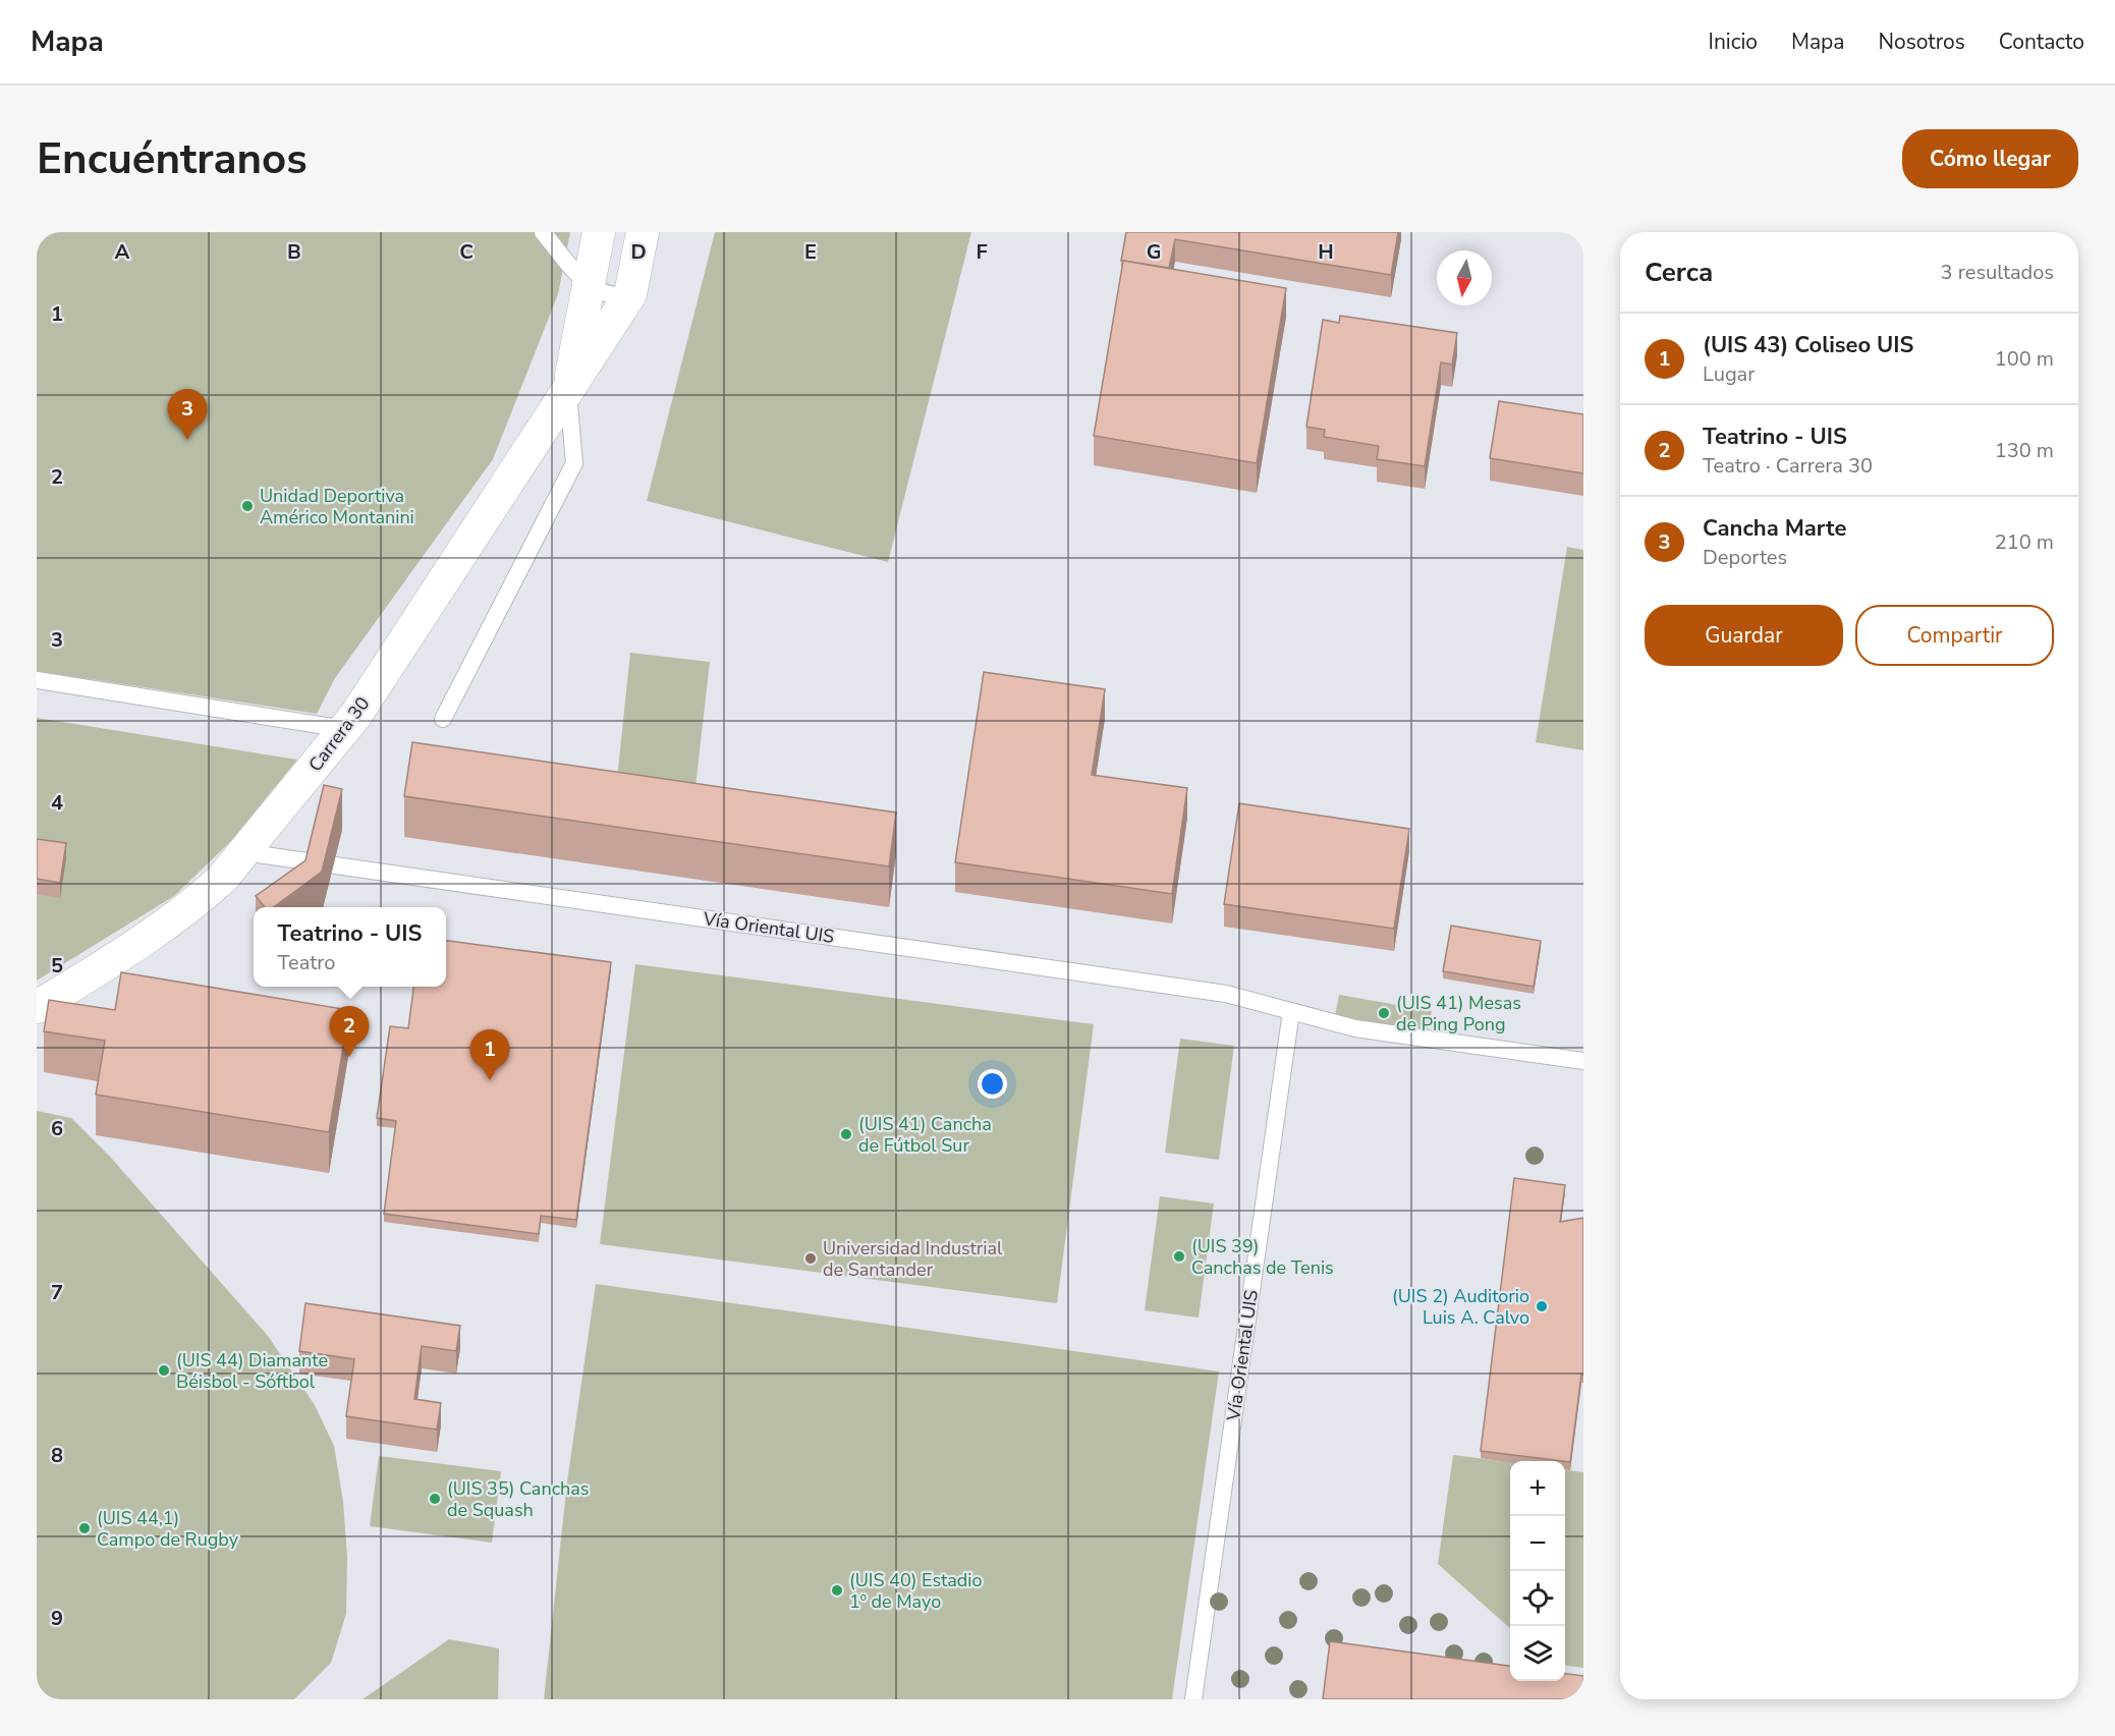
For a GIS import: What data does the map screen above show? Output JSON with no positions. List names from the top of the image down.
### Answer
{
  "streets": {
    "street": ["Carrera 30"],
    "lane": ["Vía Oriental UIS"]
  },
  "crossings": [
    ["Carrera 30", "Vía Oriental UIS"]
  ],
  "places": [
    "Unidad Deportiva Américo Montanini",
    "(UIS 41) Mesas de Ping Pong",
    "(UIS 41) Cancha de Fútbol Sur",
    "(UIS 39) Canchas de Tenis",
    "Universidad Industrial de Santander",
    "(UIS 2) Auditorio Luis A. Calvo",
    "(UIS 44) Diamante Béisbol - Sóftbol",
    "(UIS 35) Canchas de Squash",
    "(UIS 44,1) Campo de Rugby",
    "(UIS 40) Estadio 1º de Mayo"
  ],
  "north": "bottom",
  "page": {
    "header": "Mapa",
    "nav": [
      "Inicio",
      "Mapa",
      "Nosotros",
      "Contacto"
    ],
    "buttons": [
      "Cómo llegar",
      ["Guardar", "Compartir"]
    ],
    "title": "Encuéntranos",
    "heading": ["Cerca", "3 resultados"],
    "list": [
      {
        "mark": "1",
        "name": "(UIS 43) Coliseo UIS",
        "note": "Lugar",
        "value": "100 m"
      },
      {
        "mark": "2",
        "name": "Teatrino - UIS",
        "note": "Teatro · Carrera 30",
        "value": "130 m"
      },
      {
        "mark": "3",
        "name": "Cancha Marte",
        "note": "Deportes",
        "value": "210 m"
      }
    ],
    "pins": ["3", "2", "1"],
    "popup": ["Teatrino - UIS", "Teatro"],
    "map_buttons": ["+", "−"]
  },
  "grid": {
    "columns": [
      "A",
      "B",
      "C",
      "D",
      "E",
      "F",
      "G",
      "H"
    ],
    "rows": [
      "1",
      "2",
      "3",
      "4",
      "5",
      "6",
      "7",
      "8",
      "9"
    ]
  }
}
